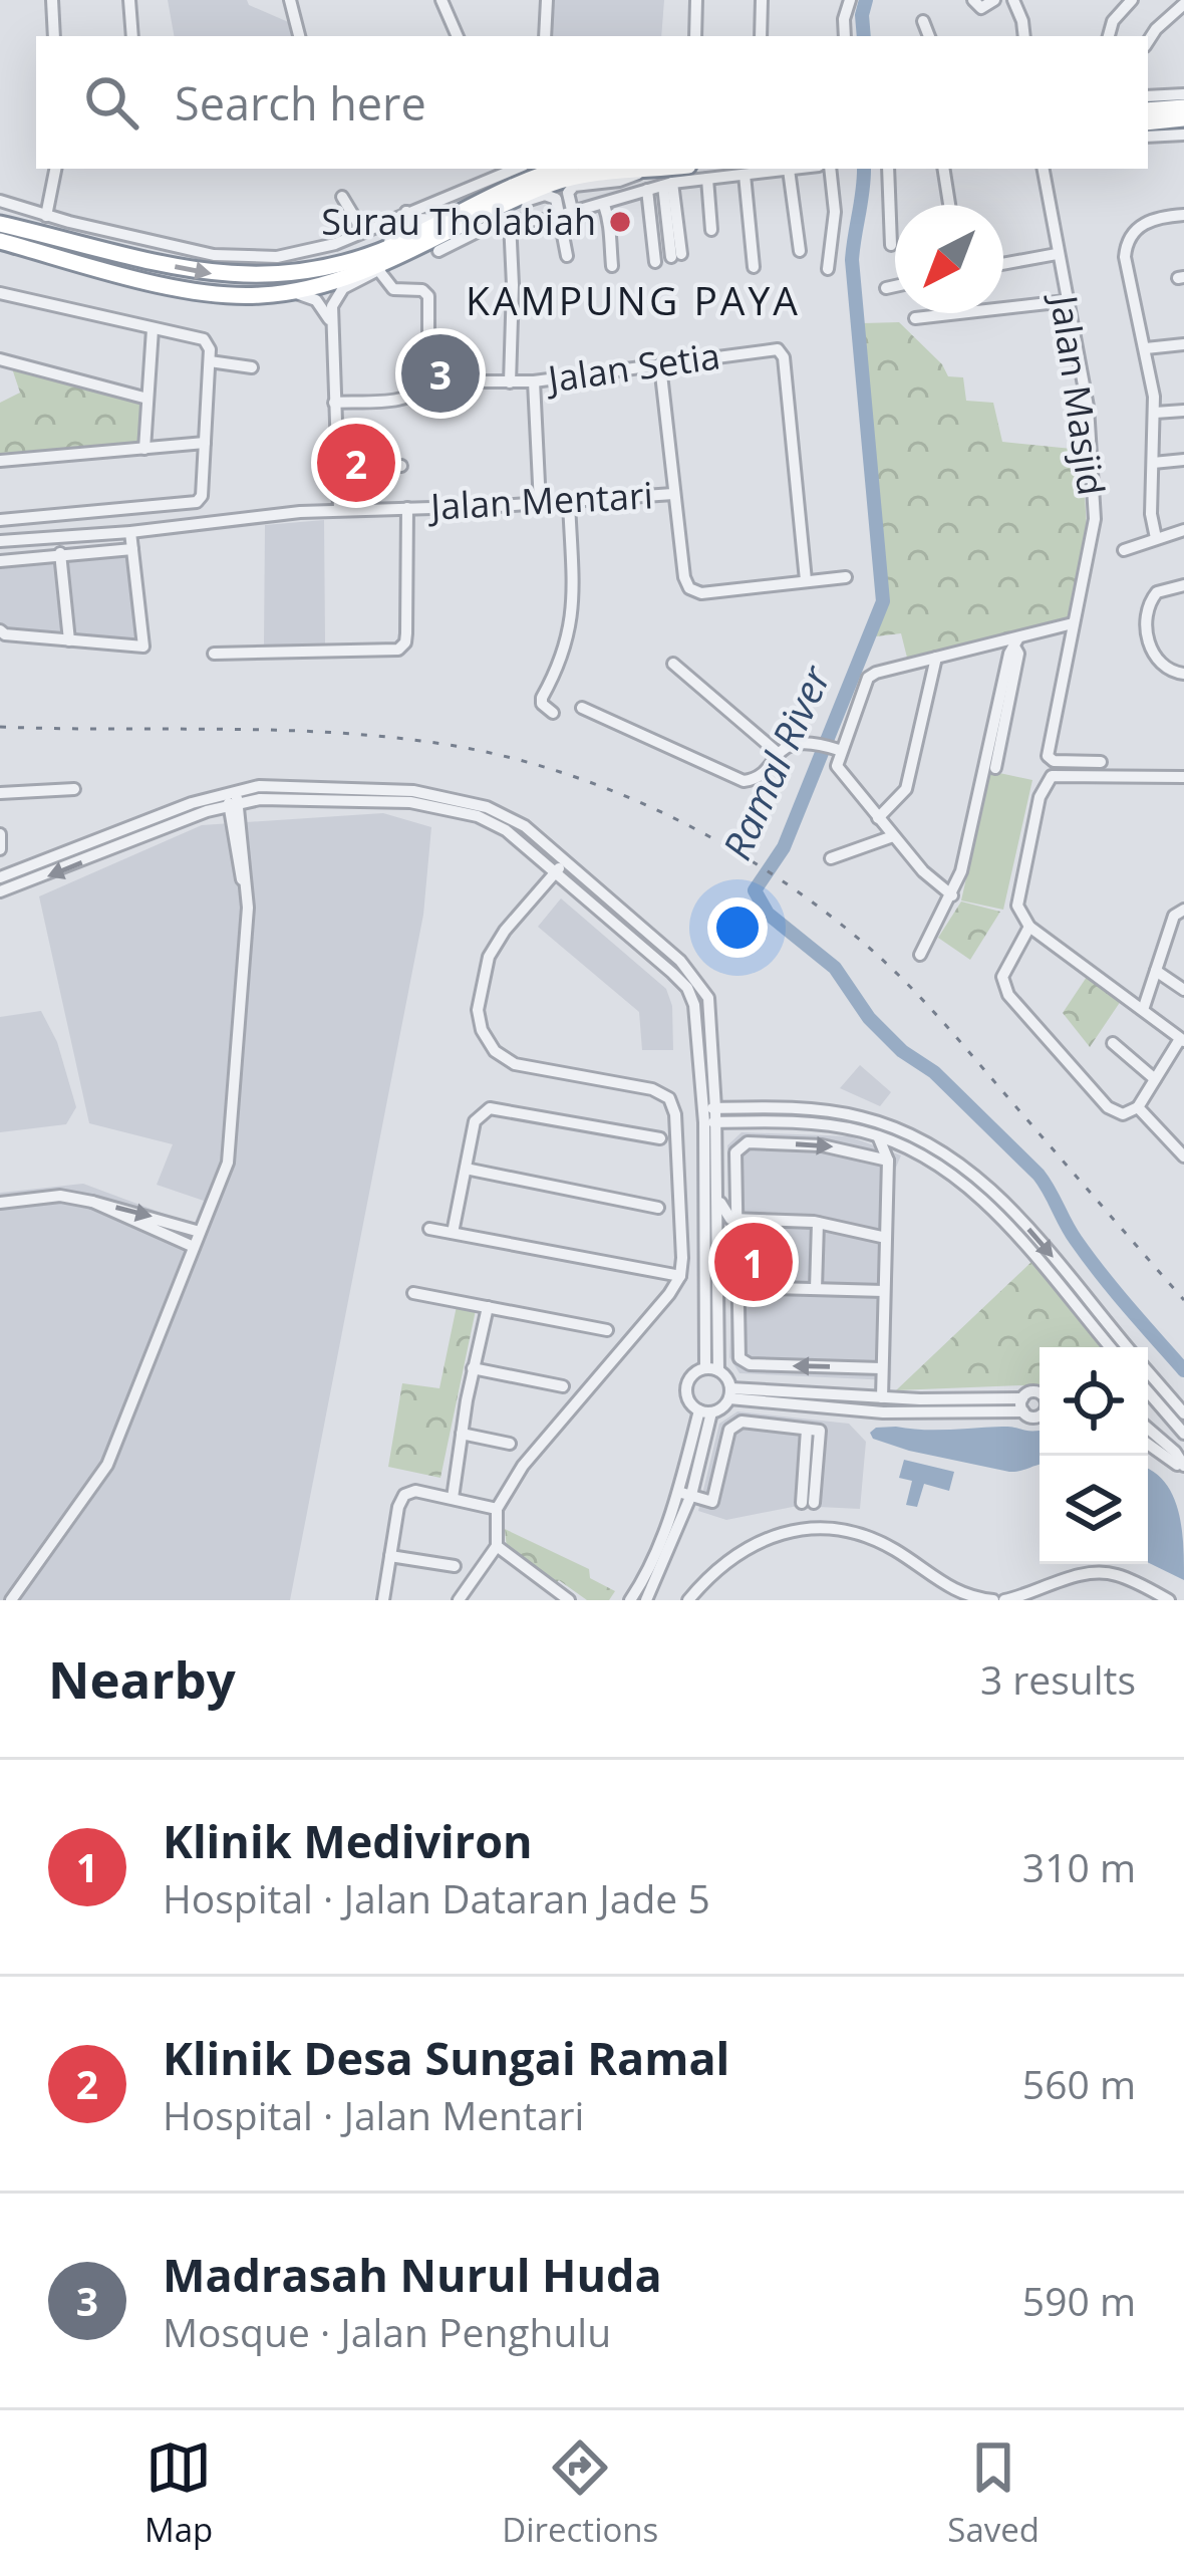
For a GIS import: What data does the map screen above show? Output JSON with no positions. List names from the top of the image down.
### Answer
{
  "streets": {
    "street": ["Jalan Setia", "Jalan Masjid", "Jalan Mentari"]
  },
  "districts": ["KAMPUNG PAYA"],
  "water": ["Ramal River"],
  "places": ["Surau Tholabiah"],
  "north": "bottom left",
  "page": {
    "search": "Search here",
    "pins": ["3", "2", "1"],
    "heading": ["Nearby", "3 results"],
    "list": [
      {
        "mark": "1",
        "name": "Klinik Mediviron",
        "note": "Hospital · Jalan Dataran Jade 5",
        "value": "310 m"
      },
      {
        "mark": "2",
        "name": "Klinik Desa Sungai Ramal",
        "note": "Hospital · Jalan Mentari",
        "value": "560 m"
      },
      {
        "mark": "3",
        "name": "Madrasah Nurul Huda",
        "note": "Mosque · Jalan Penghulu",
        "value": "590 m"
      }
    ],
    "nav": ["Map", "Directions", "Saved"]
  }
}
